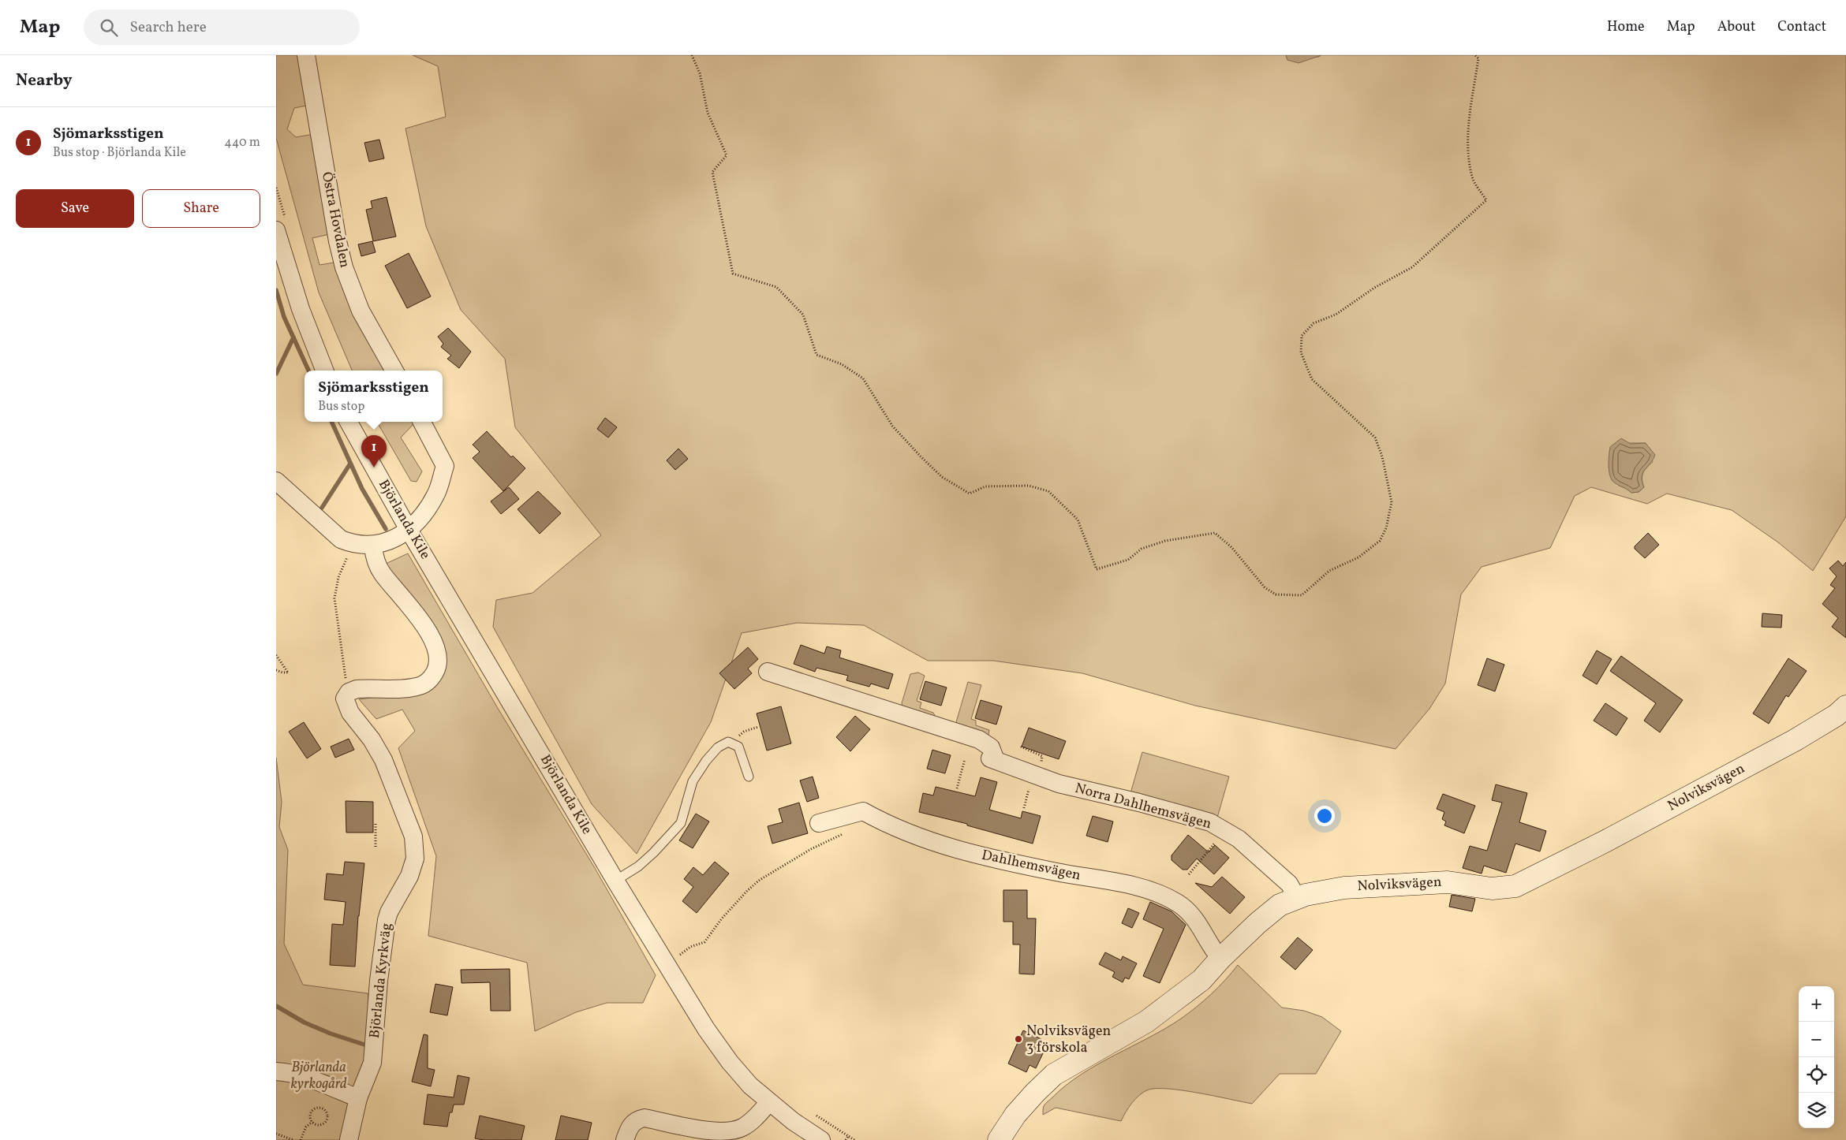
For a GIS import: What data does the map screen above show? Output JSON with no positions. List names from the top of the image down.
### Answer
{
  "streets": {
    "street": [
      "Östra Hovdalen",
      "Björlanda Kile",
      "Nolviksvägen",
      "Norra Dahlhemsvägen",
      "Dahlhemsvägen",
      "Björlanda Kyrkväg"
    ]
  },
  "crossings": [
    ["Nolviksvägen", "Norra Dahlhemsvägen"],
    ["Nolviksvägen", "Dahlhemsvägen"]
  ],
  "parks": ["Björlanda kyrkogård"],
  "places": ["Nolviksvägen 3 förskola"],
  "page": {
    "header": "Map",
    "search": "Search here",
    "nav": [
      "Home",
      "Map",
      "About",
      "Contact"
    ],
    "heading": "Nearby",
    "list": [
      {
        "mark": "1",
        "name": "Sjömarksstigen",
        "note": "Bus stop · Björlanda Kile",
        "value": "440 m"
      }
    ],
    "buttons": ["Save", "Share"],
    "popup": ["Sjömarksstigen", "Bus stop"],
    "pins": "1",
    "map_buttons": ["+", "−"]
  }
}
